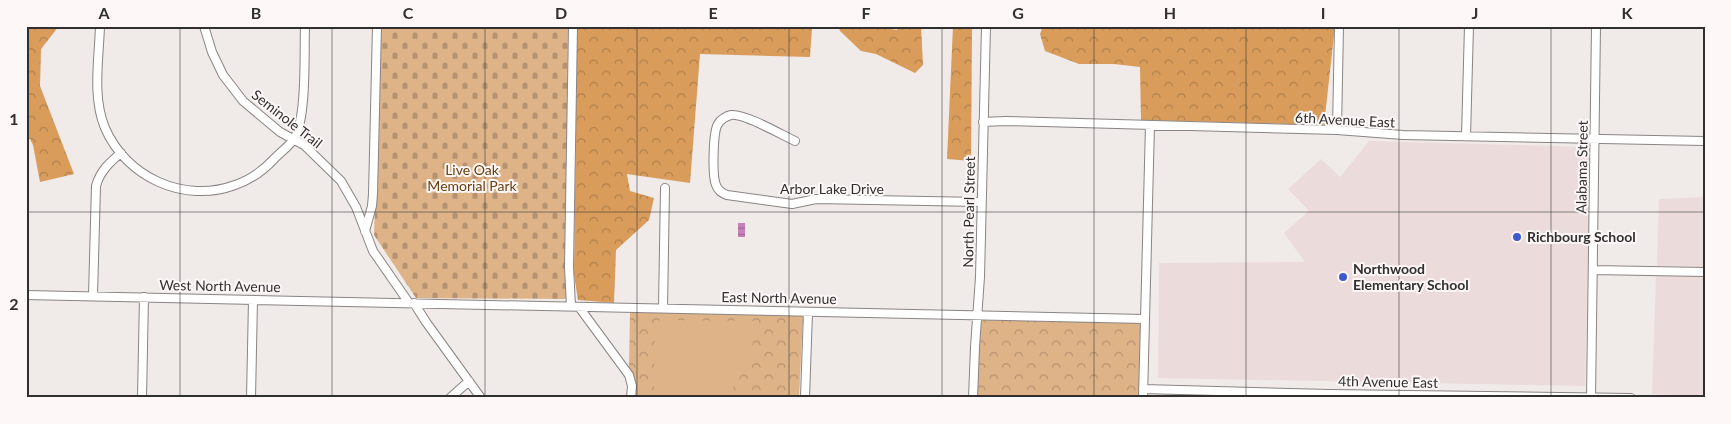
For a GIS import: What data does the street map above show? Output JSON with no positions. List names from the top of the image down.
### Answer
{
  "streets": {
    "street": [
      "Seminole Trail",
      "6th Avenue East",
      "Alabama Street",
      "Arbor Lake Drive",
      "North Pearl Street",
      "West North Avenue",
      "East North Avenue",
      "4th Avenue East"
    ]
  },
  "crossings": [
    ["Seminole Trail", "West North Avenue"],
    ["Seminole Trail", "East North Avenue"],
    ["6th Avenue East", "Alabama Street"],
    ["6th Avenue East", "North Pearl Street"],
    ["Alabama Street", "4th Avenue East"],
    ["Arbor Lake Drive", "North Pearl Street"],
    ["North Pearl Street", "East North Avenue"],
    ["West North Avenue", "East North Avenue"]
  ],
  "parks": ["Live Oak Memorial Park"],
  "places": ["Richbourg School", "Northwood Elementary School"],
  "grid": {
    "columns": [
      "A",
      "B",
      "C",
      "D",
      "E",
      "F",
      "G",
      "H",
      "I",
      "J",
      "K"
    ],
    "rows": ["1", "2"]
  }
}
